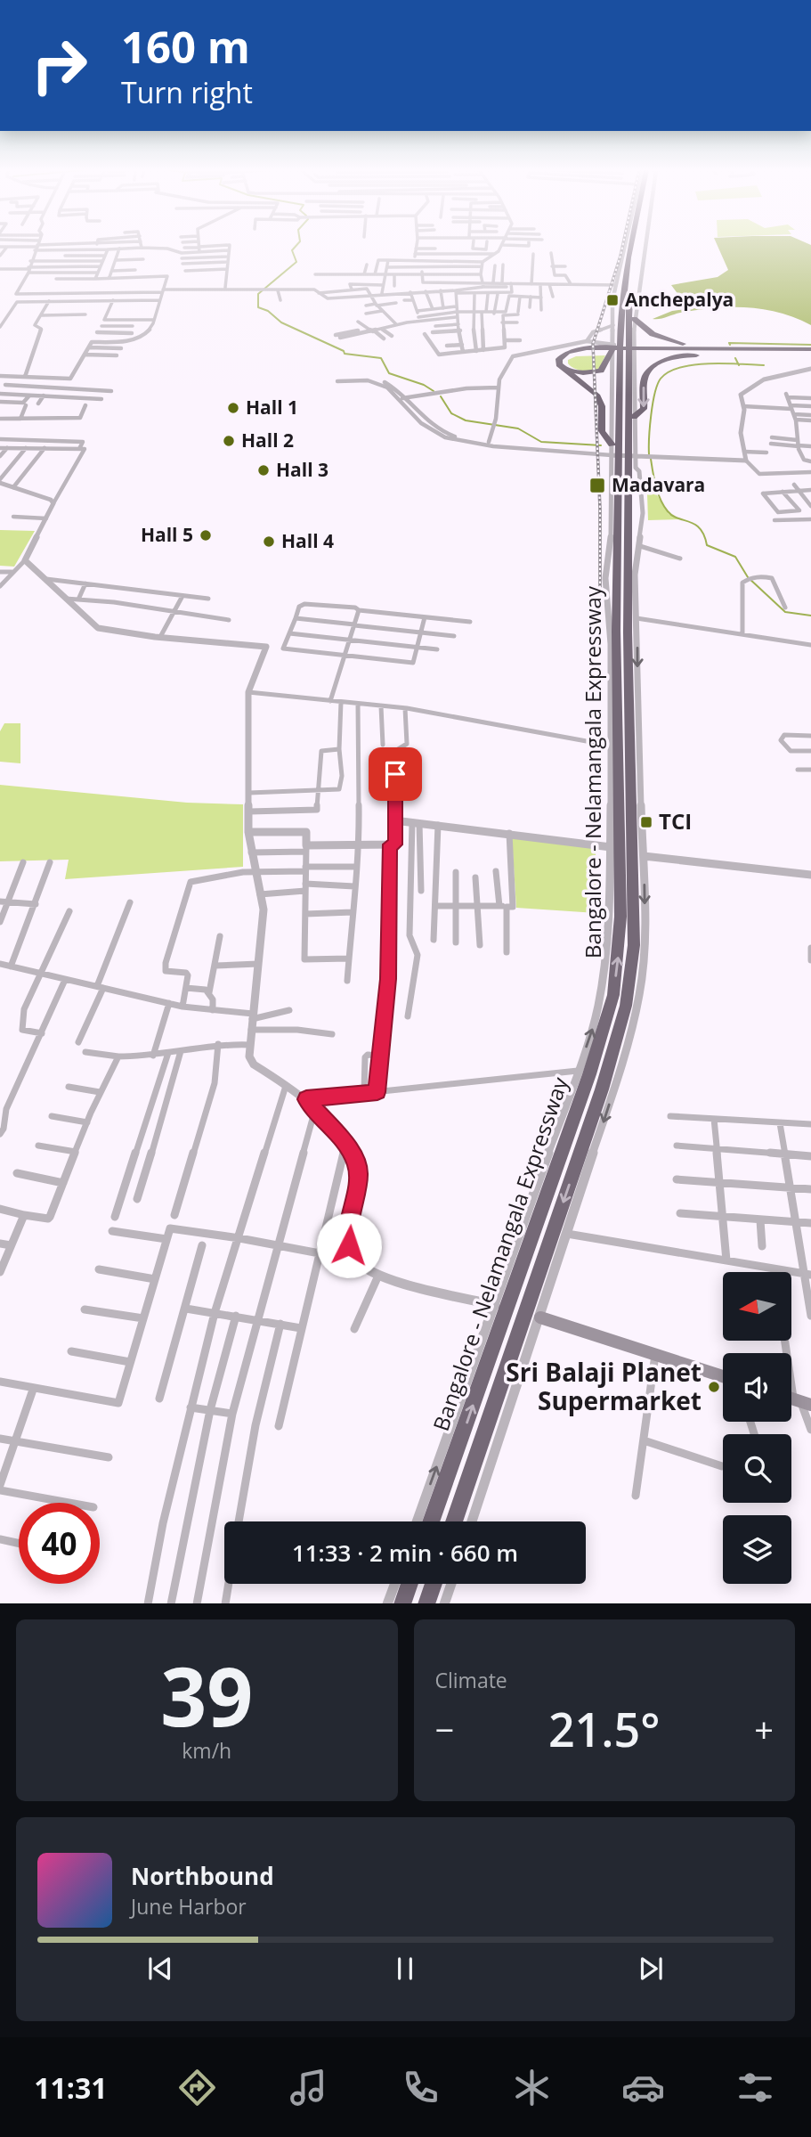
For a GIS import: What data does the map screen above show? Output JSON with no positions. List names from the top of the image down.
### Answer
{
  "streets": {
    "highway": ["Bangalore - Nelamangala Expressway"]
  },
  "places": {
    "transit": ["Anchepalya", "Madavara", "TCI"],
    "other": [
      "Hall 1",
      "Hall 2",
      "Hall 3",
      "Hall 5",
      "Hall 4",
      "Sri Balaji Planet Supermarket"
    ]
  },
  "north": "left",
  "page": {
    "turn": ["160 m", "Turn right"],
    "limit": "40",
    "trip": "11:33 · 2 min · 660 m",
    "tile": [
      ["39", "km/h"],
      "Climate"
    ],
    "heat": ["−", "21.5°", "+"],
    "song": ["Northbound", "June Harbor"],
    "tabs": "11:31"
  }
}
